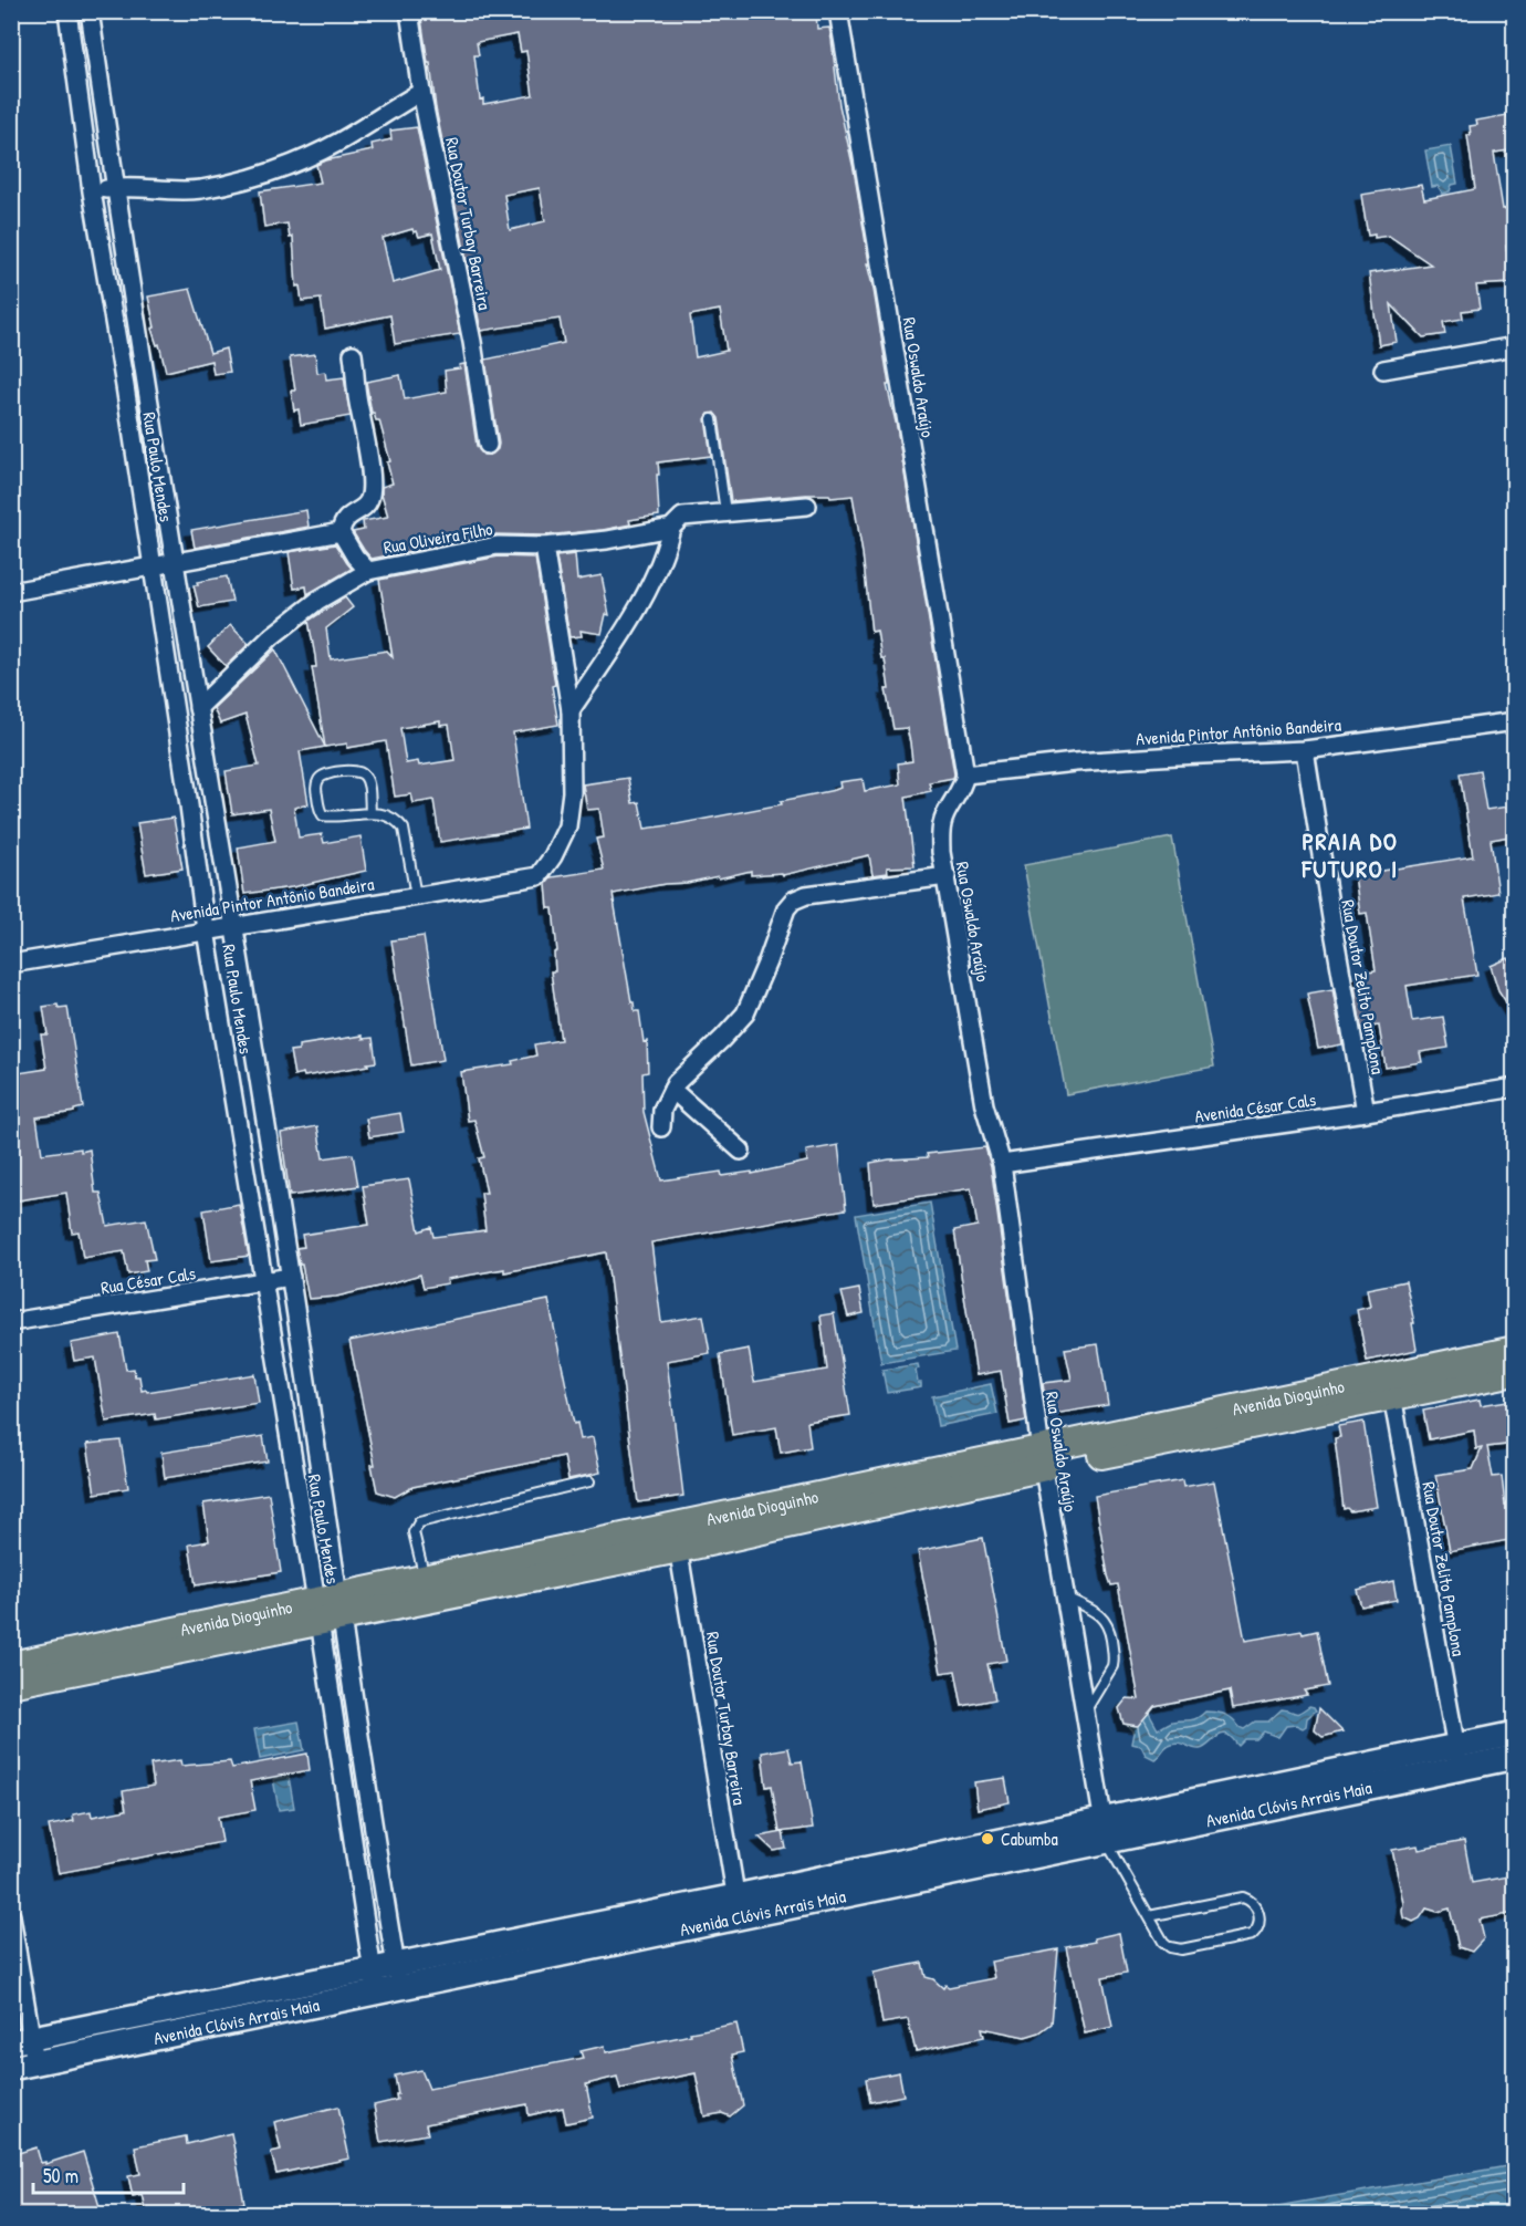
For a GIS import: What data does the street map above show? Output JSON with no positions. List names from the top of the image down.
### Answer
{
  "streets": {
    "main road": ["Avenida Dioguinho", "Avenida Clóvis Arrais Maia"],
    "street": [
      "Rua Doutor Turbay Barreira",
      "Rua Oswaldo Araújo",
      "Rua Paulo Mendes",
      "Rua Oliveira Filho",
      "Avenida Pintor Antônio Bandeira",
      "Rua Doutor Zelito Pamplona",
      "Avenida César Cals",
      "Rua César Cals"
    ]
  },
  "crossings": [
    ["Rua Doutor Turbay Barreira", "Avenida Dioguinho"],
    ["Rua Doutor Turbay Barreira", "Avenida Clóvis Arrais Maia"],
    ["Rua Oswaldo Araújo", "Avenida Pintor Antônio Bandeira"],
    ["Rua Oswaldo Araújo", "Avenida César Cals"],
    ["Rua Oswaldo Araújo", "Avenida Dioguinho"],
    ["Rua Oswaldo Araújo", "Avenida Clóvis Arrais Maia"],
    ["Rua Paulo Mendes", "Rua Oliveira Filho"],
    ["Rua Paulo Mendes", "Avenida Pintor Antônio Bandeira"],
    ["Rua Paulo Mendes", "Rua César Cals"],
    ["Rua Paulo Mendes", "Avenida Dioguinho"],
    ["Rua Paulo Mendes", "Avenida Clóvis Arrais Maia"],
    ["Avenida Pintor Antônio Bandeira", "Rua Doutor Zelito Pamplona"],
    ["Rua Doutor Zelito Pamplona", "Avenida César Cals"],
    ["Rua Doutor Zelito Pamplona", "Avenida Dioguinho"],
    ["Rua Doutor Zelito Pamplona", "Avenida Clóvis Arrais Maia"]
  ],
  "districts": ["PRAIA DO FUTURO I"],
  "places": ["Cabumba"],
  "scale_bar": "50 m"
}
